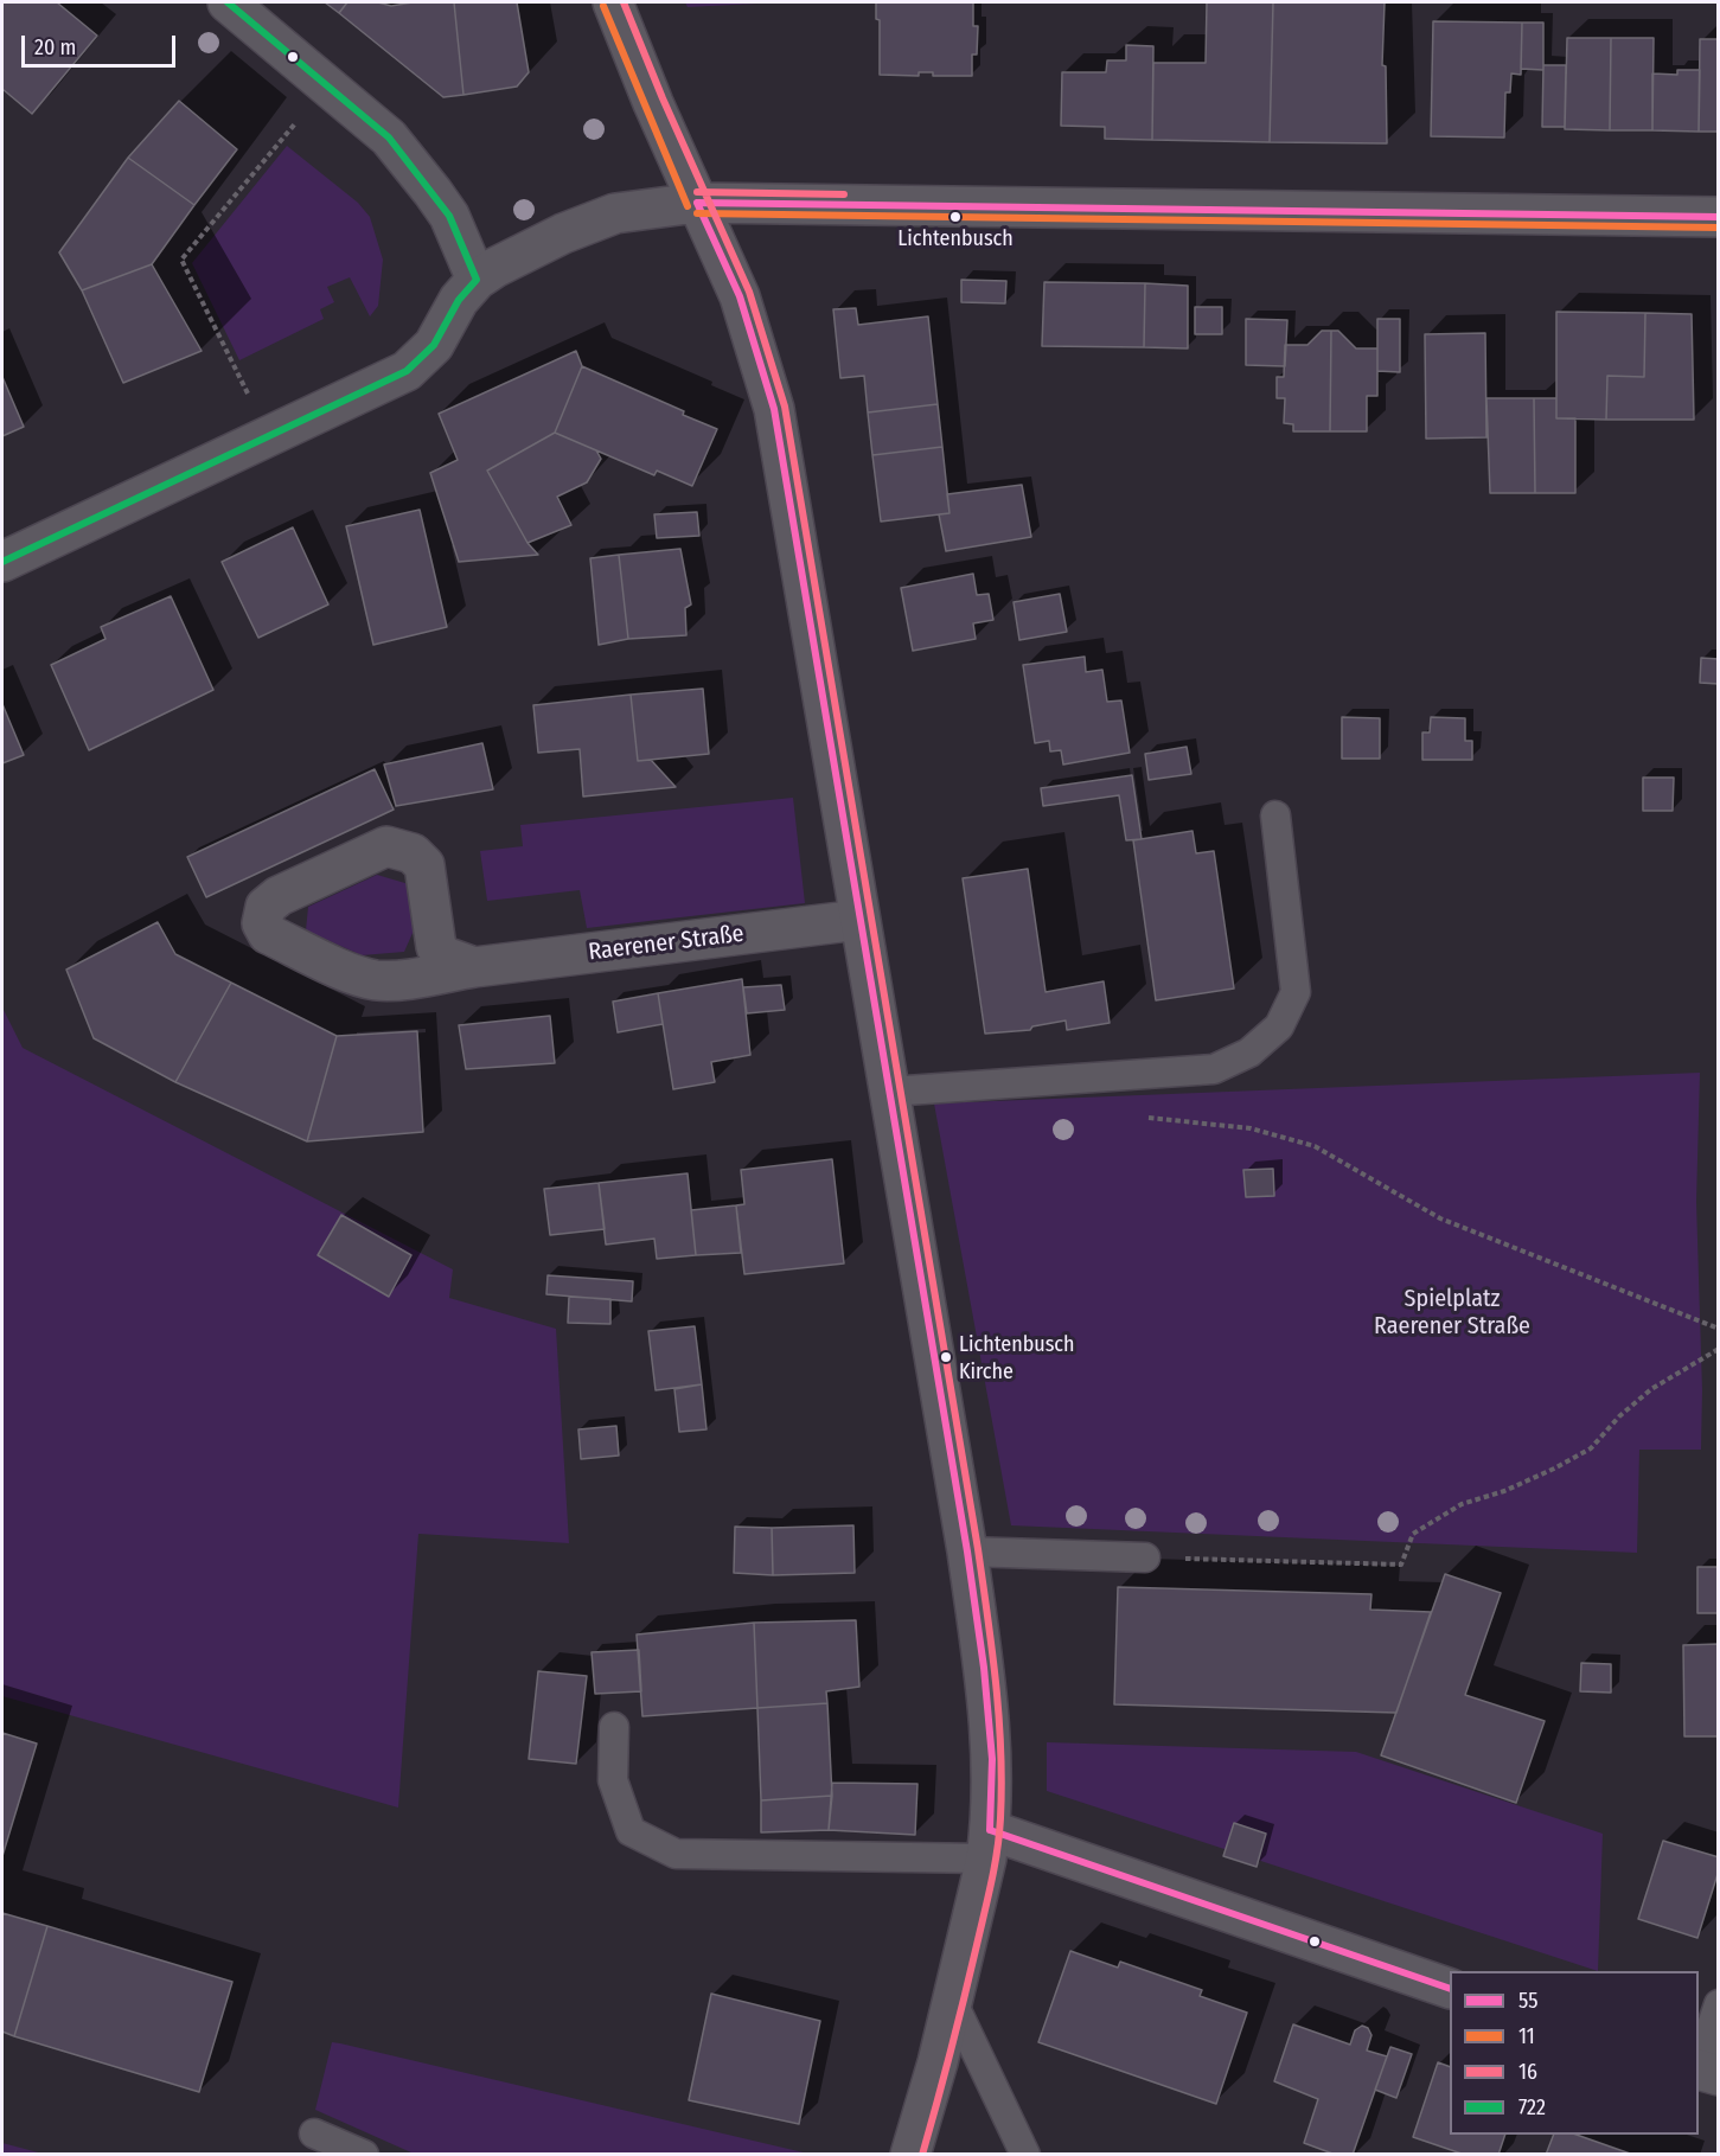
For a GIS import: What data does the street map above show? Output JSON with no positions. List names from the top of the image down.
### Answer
{
  "streets": {
    "street": ["Raerener Straße"]
  },
  "parks": ["Spielplatz Raerener Straße"],
  "places": ["Lichtenbusch", "Lichtenbusch Kirche"],
  "lines": [
    "transit line 16",
    "transit line 722",
    "transit line 11",
    "transit line 55"
  ],
  "legend": [
    "55",
    "11",
    "16",
    "722"
  ],
  "scale_bar": "20 m"
}
